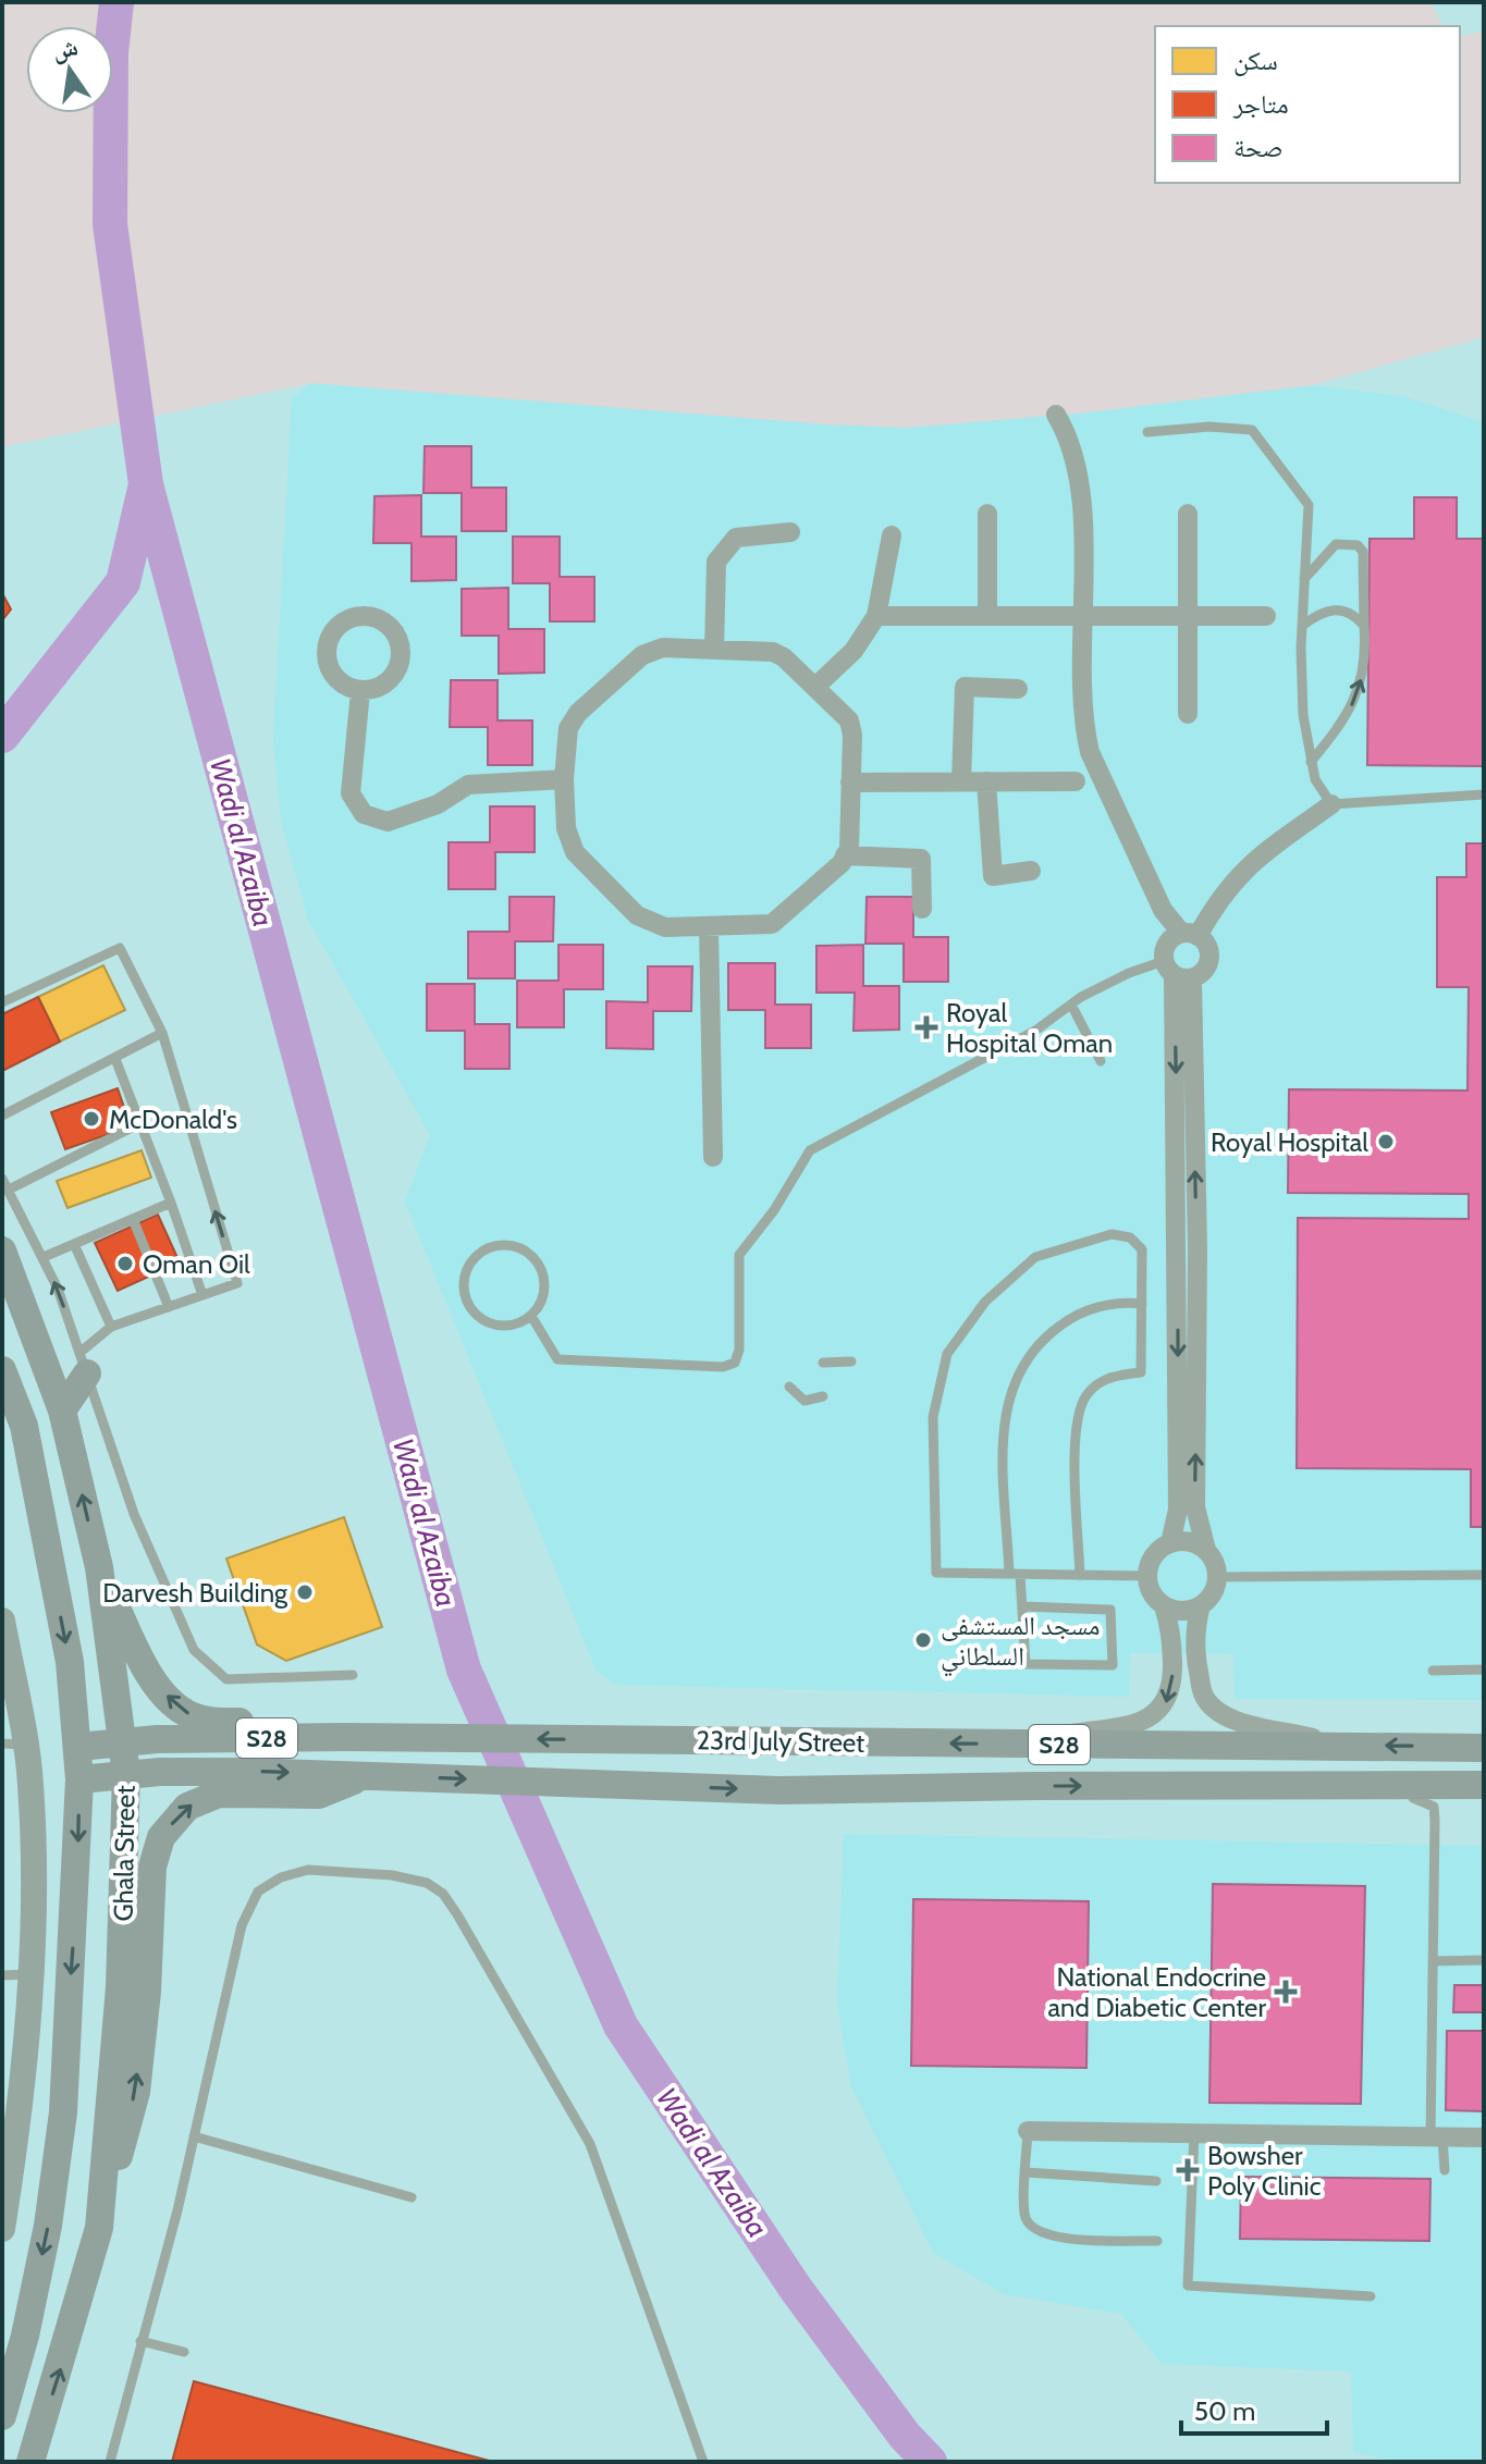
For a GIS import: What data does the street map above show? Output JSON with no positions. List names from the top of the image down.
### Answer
{
  "streets": {
    "main road": ["S28", "23rd July Street", "Ghala Street"]
  },
  "crossings": [
    ["23rd July Street", "Ghala Street"]
  ],
  "water": ["Wadi al Azaiba"],
  "places": {
    "health": ["Royal Hospital Oman", "National Endocrine and Diabetic Center", "Bowsher Poly Clinic"],
    "other": [
      "McDonald's",
      "Royal Hospital",
      "Oman Oil",
      "Darvesh Building",
      "مسجد المستشفى السلطاني"
    ]
  },
  "legend": ["سكن", "متاجر", "صحة"],
  "scale_bar": "50 m",
  "north": "top"
}
